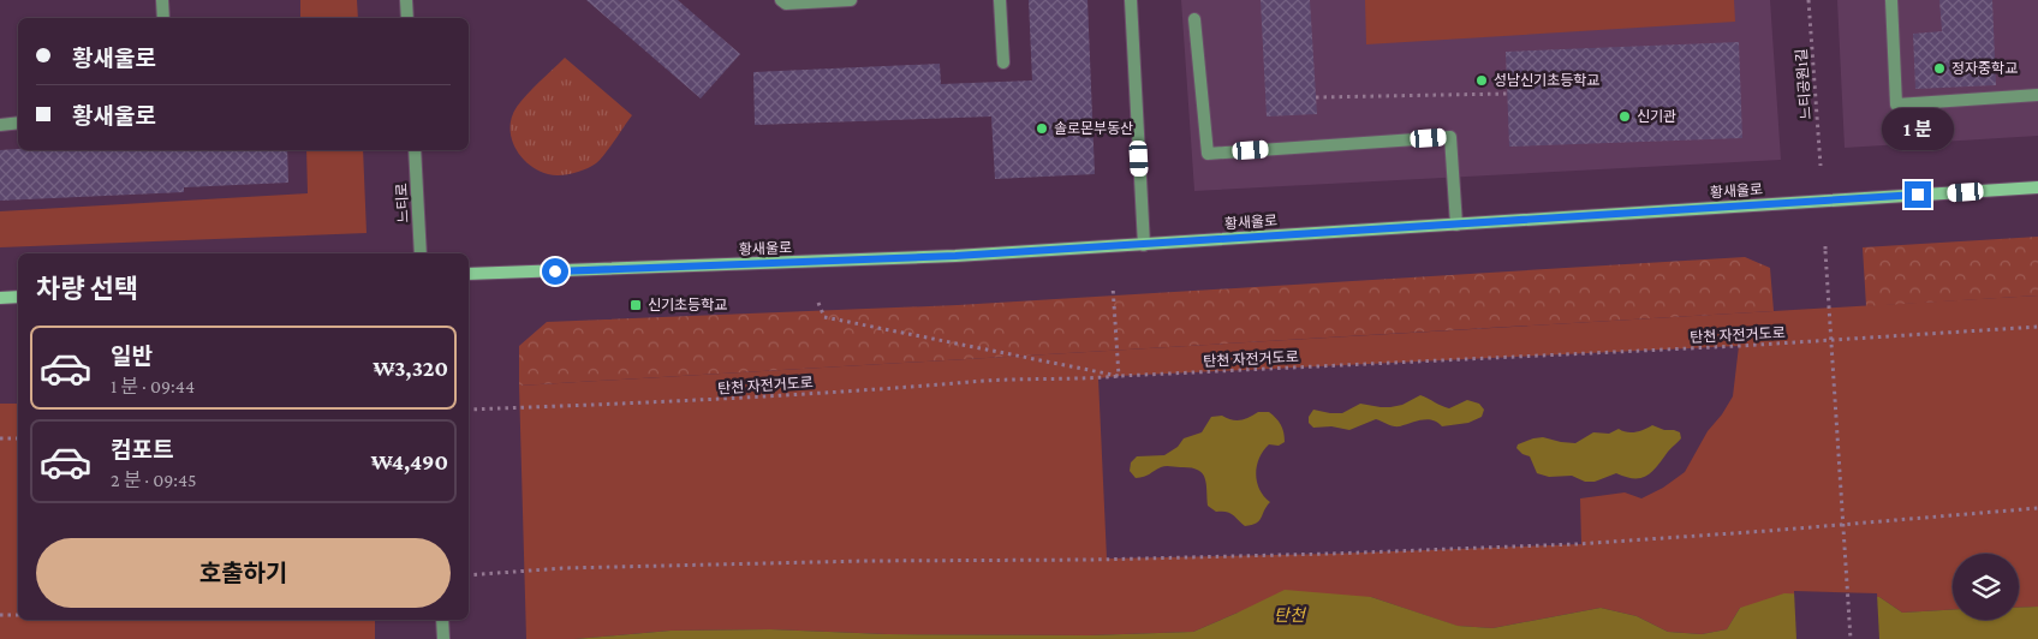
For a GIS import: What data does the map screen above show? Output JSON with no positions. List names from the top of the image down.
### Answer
{
  "streets": {
    "main road": ["황새울로"],
    "street": ["느티로"],
    "path": ["느티공원1길", "탄천 자전거도로"]
  },
  "water": ["탄천"],
  "places": {
    "other": [
      "정자중학교",
      "성남신기초등학교",
      "신기관",
      "솔로몬부동산"
    ],
    "transit": ["신기초등학교"]
  },
  "page": {
    "banner": ["황새울로", "황새울로"],
    "bubble": "1 분",
    "heading": "차량 선택",
    "list": [
      {
        "name": "일반",
        "note": "1 분 · 09:44",
        "value": "₩3,320"
      },
      {
        "name": "컴포트",
        "note": "2 분 · 09:45",
        "value": "₩4,490"
      }
    ],
    "buttons": "호출하기"
  }
}
